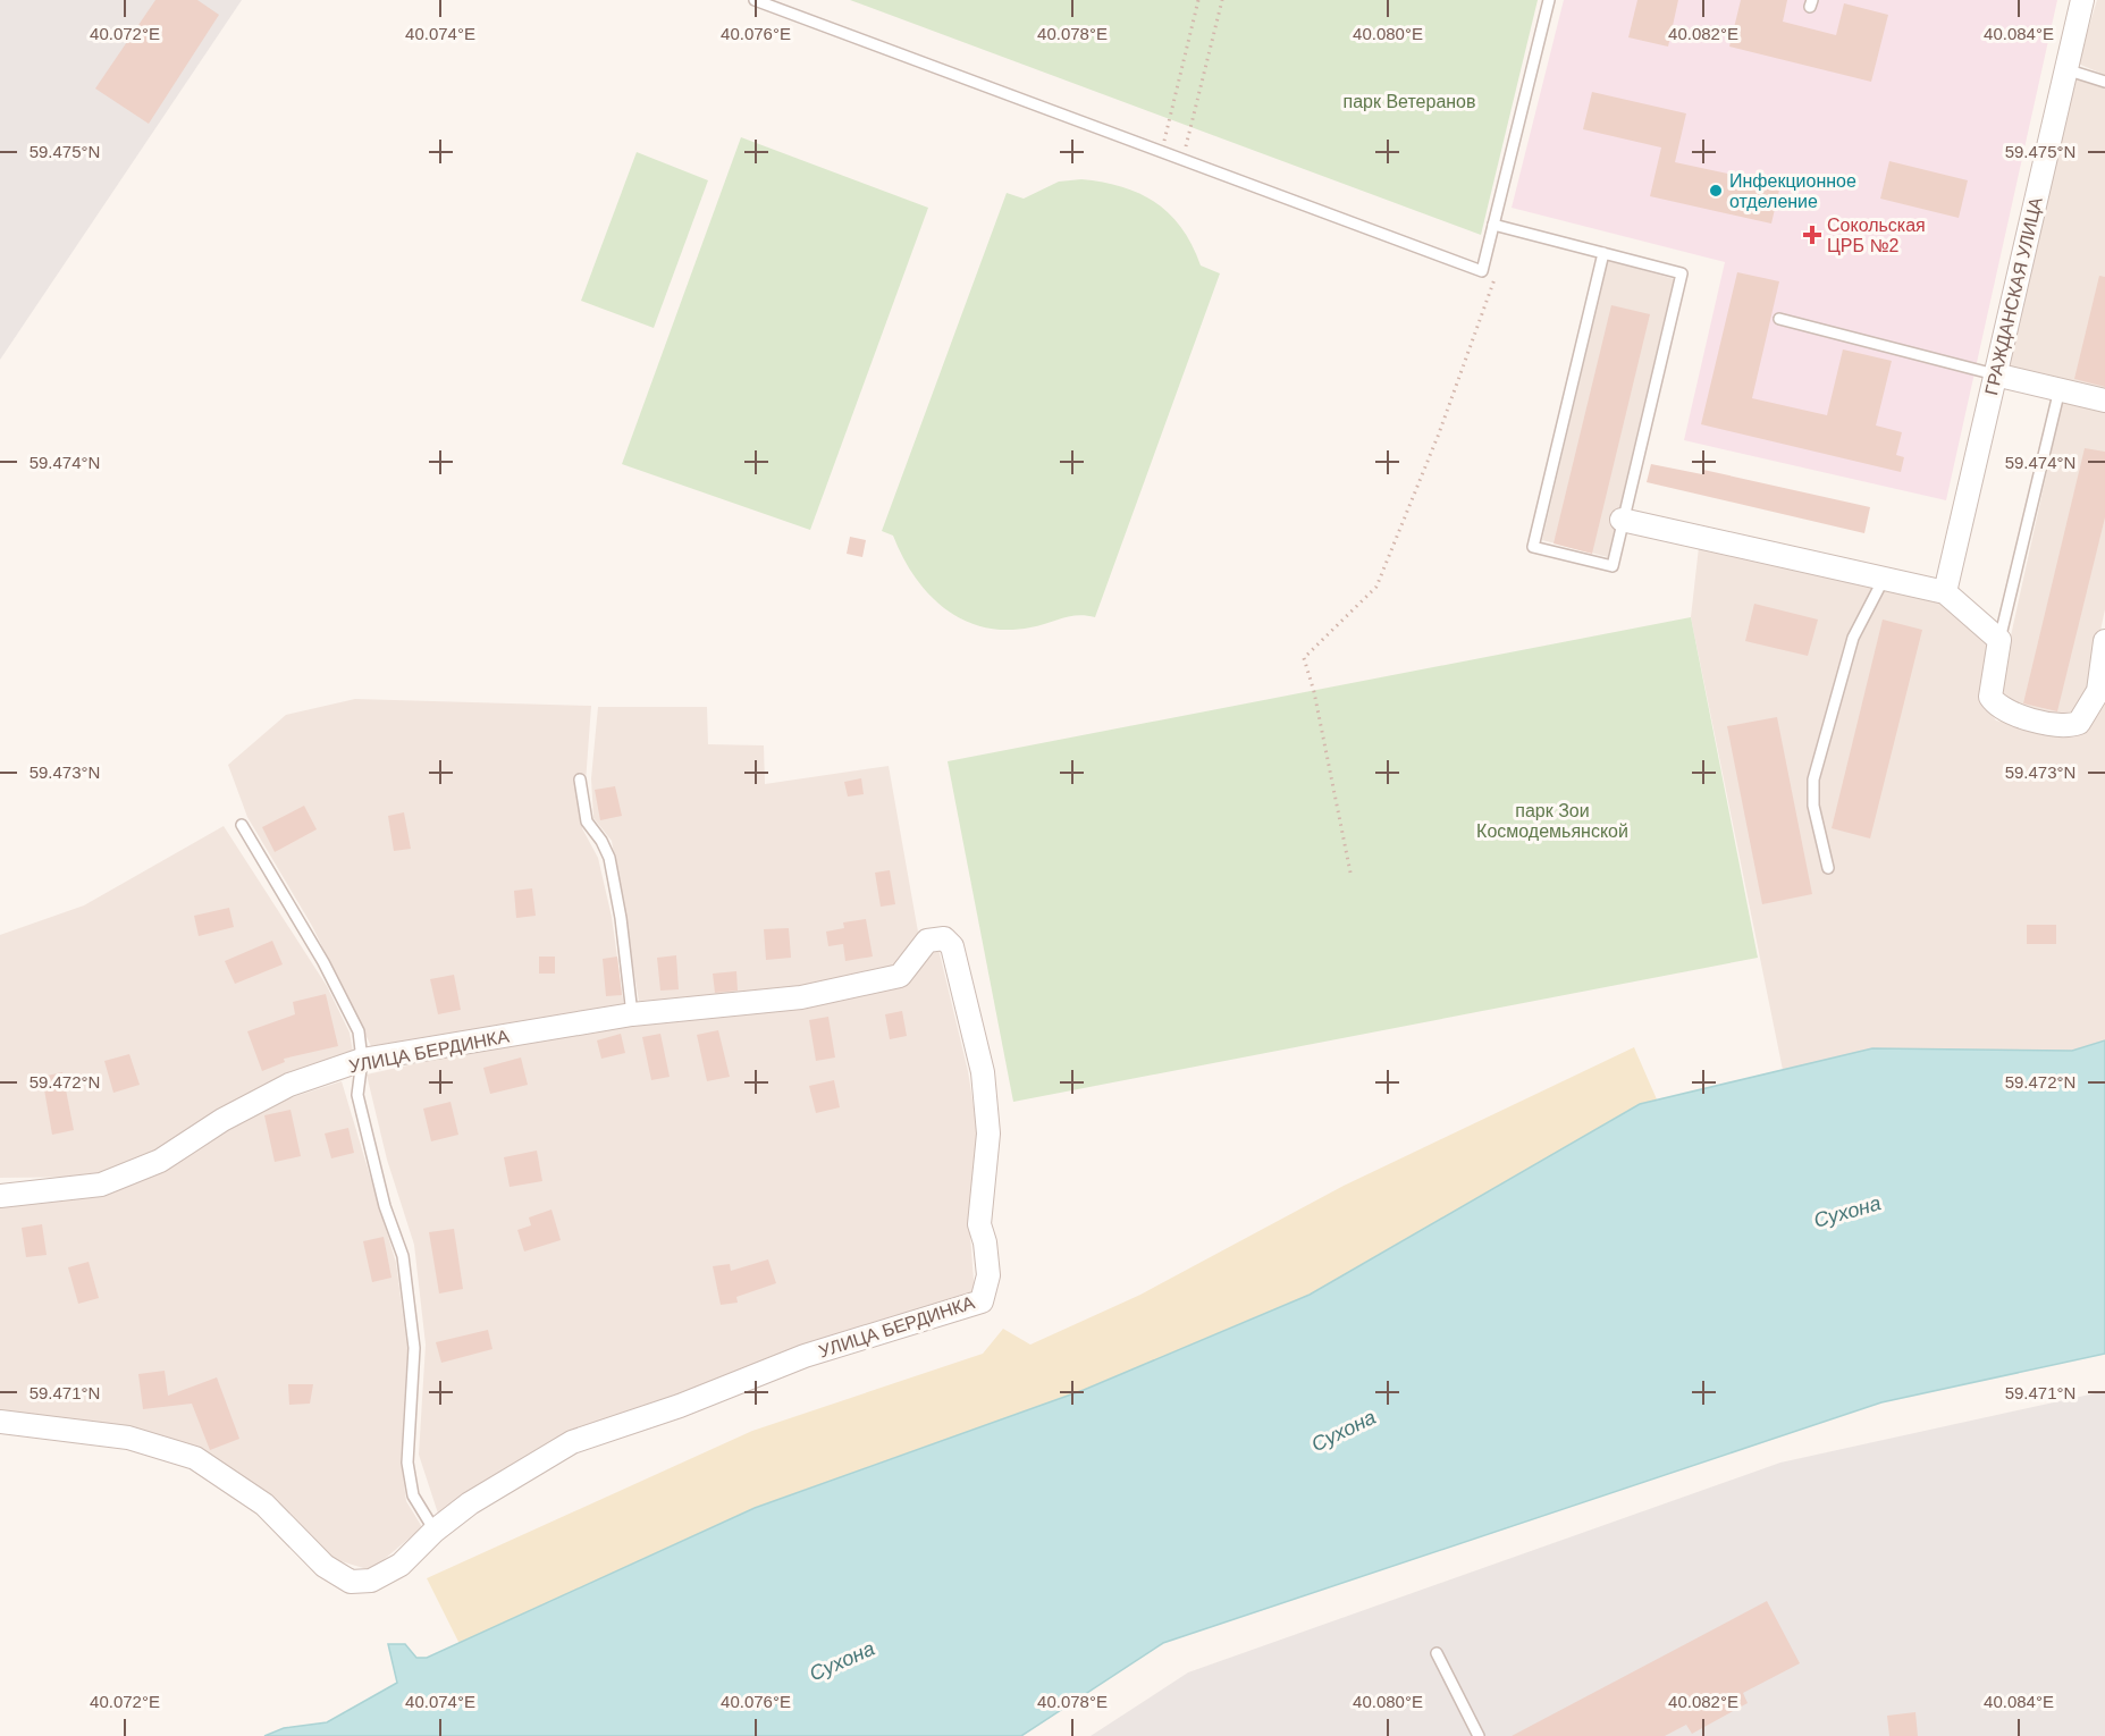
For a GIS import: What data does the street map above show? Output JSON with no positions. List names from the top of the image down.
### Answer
{
  "streets": {
    "street": ["ГРАЖДАНСКАЯ УЛИЦА", "УЛИЦА БЕРДИНКА"]
  },
  "water": ["Сухона"],
  "parks": ["парк Ветеранов", "парк Зои Космодемьянской"],
  "places": {
    "other": ["Инфекционное отделение"],
    "health": ["Сокольская ЦРБ №2"]
  },
  "coordinates": [
    "40.072°E",
    "40.074°E",
    "40.076°E",
    "40.078°E",
    "40.080°E",
    "40.082°E",
    "40.084°E",
    "59.475°N",
    "59.474°N",
    "59.473°N",
    "59.472°N",
    "59.471°N"
  ]
}
